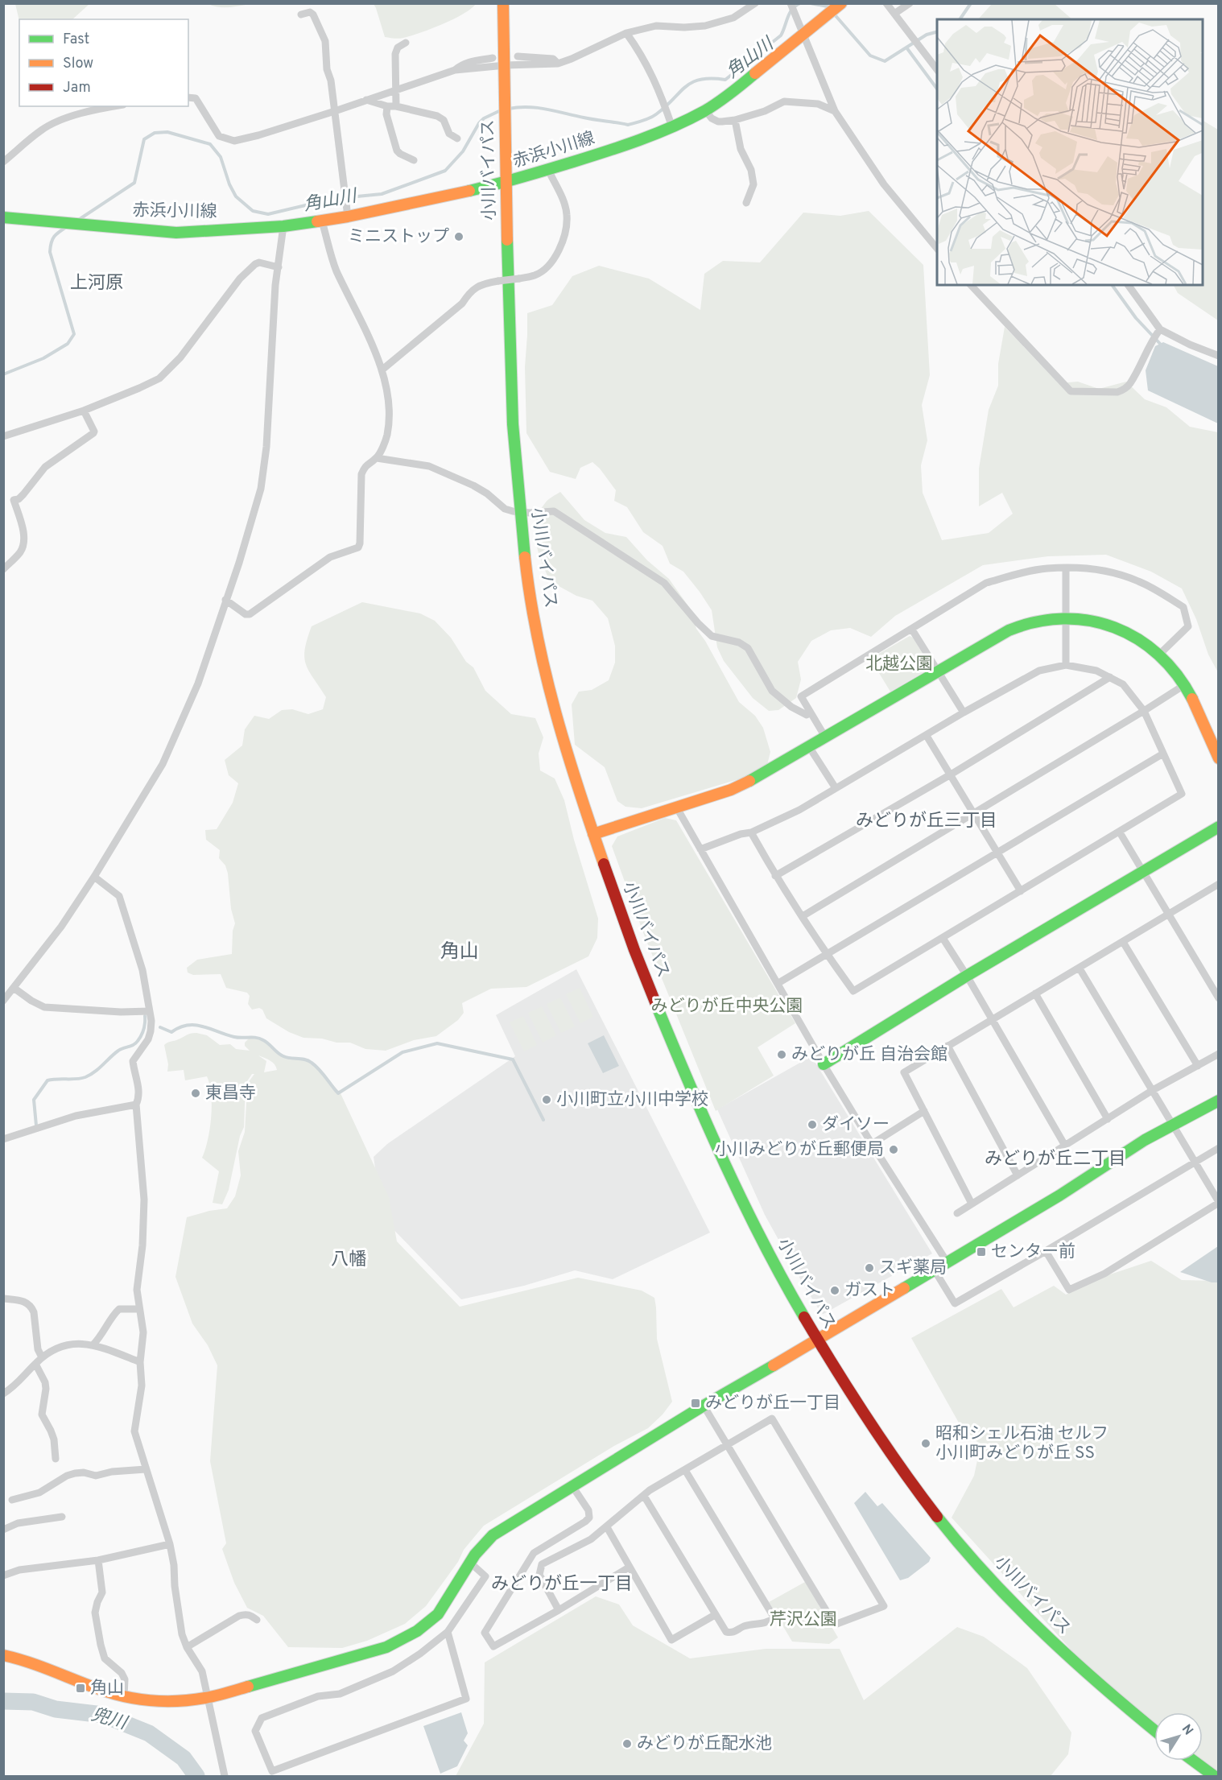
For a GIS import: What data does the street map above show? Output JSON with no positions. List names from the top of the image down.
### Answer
{
  "streets": {
    "main road": ["赤浜小川線", "小川バイパス"]
  },
  "crossings": [
    ["赤浜小川線", "小川バイパス"]
  ],
  "districts": [
    "上河原",
    "みどりが丘三丁目",
    "角山",
    "みどりが丘二丁目",
    "八幡",
    "みどりが丘一丁目"
  ],
  "water": ["角山川", "兜川"],
  "parks": ["北越公園", "みどりが丘中央公園", "芹沢公園"],
  "places": {
    "other": [
      "ミニストップ",
      "みどりが丘 自治会館",
      "東昌寺",
      "小川町立小川中学校",
      "ダイソー",
      "小川みどりが丘郵便局",
      "スギ薬局",
      "ガスト",
      "昭和シェル石油 セルフ 小川町みどりが丘 SS",
      "みどりが丘配水池"
    ],
    "transit": ["センター前", "みどりが丘一丁目", "角山"]
  },
  "legend": ["Fast", "Slow", "Jam"],
  "north": "top right"
}
